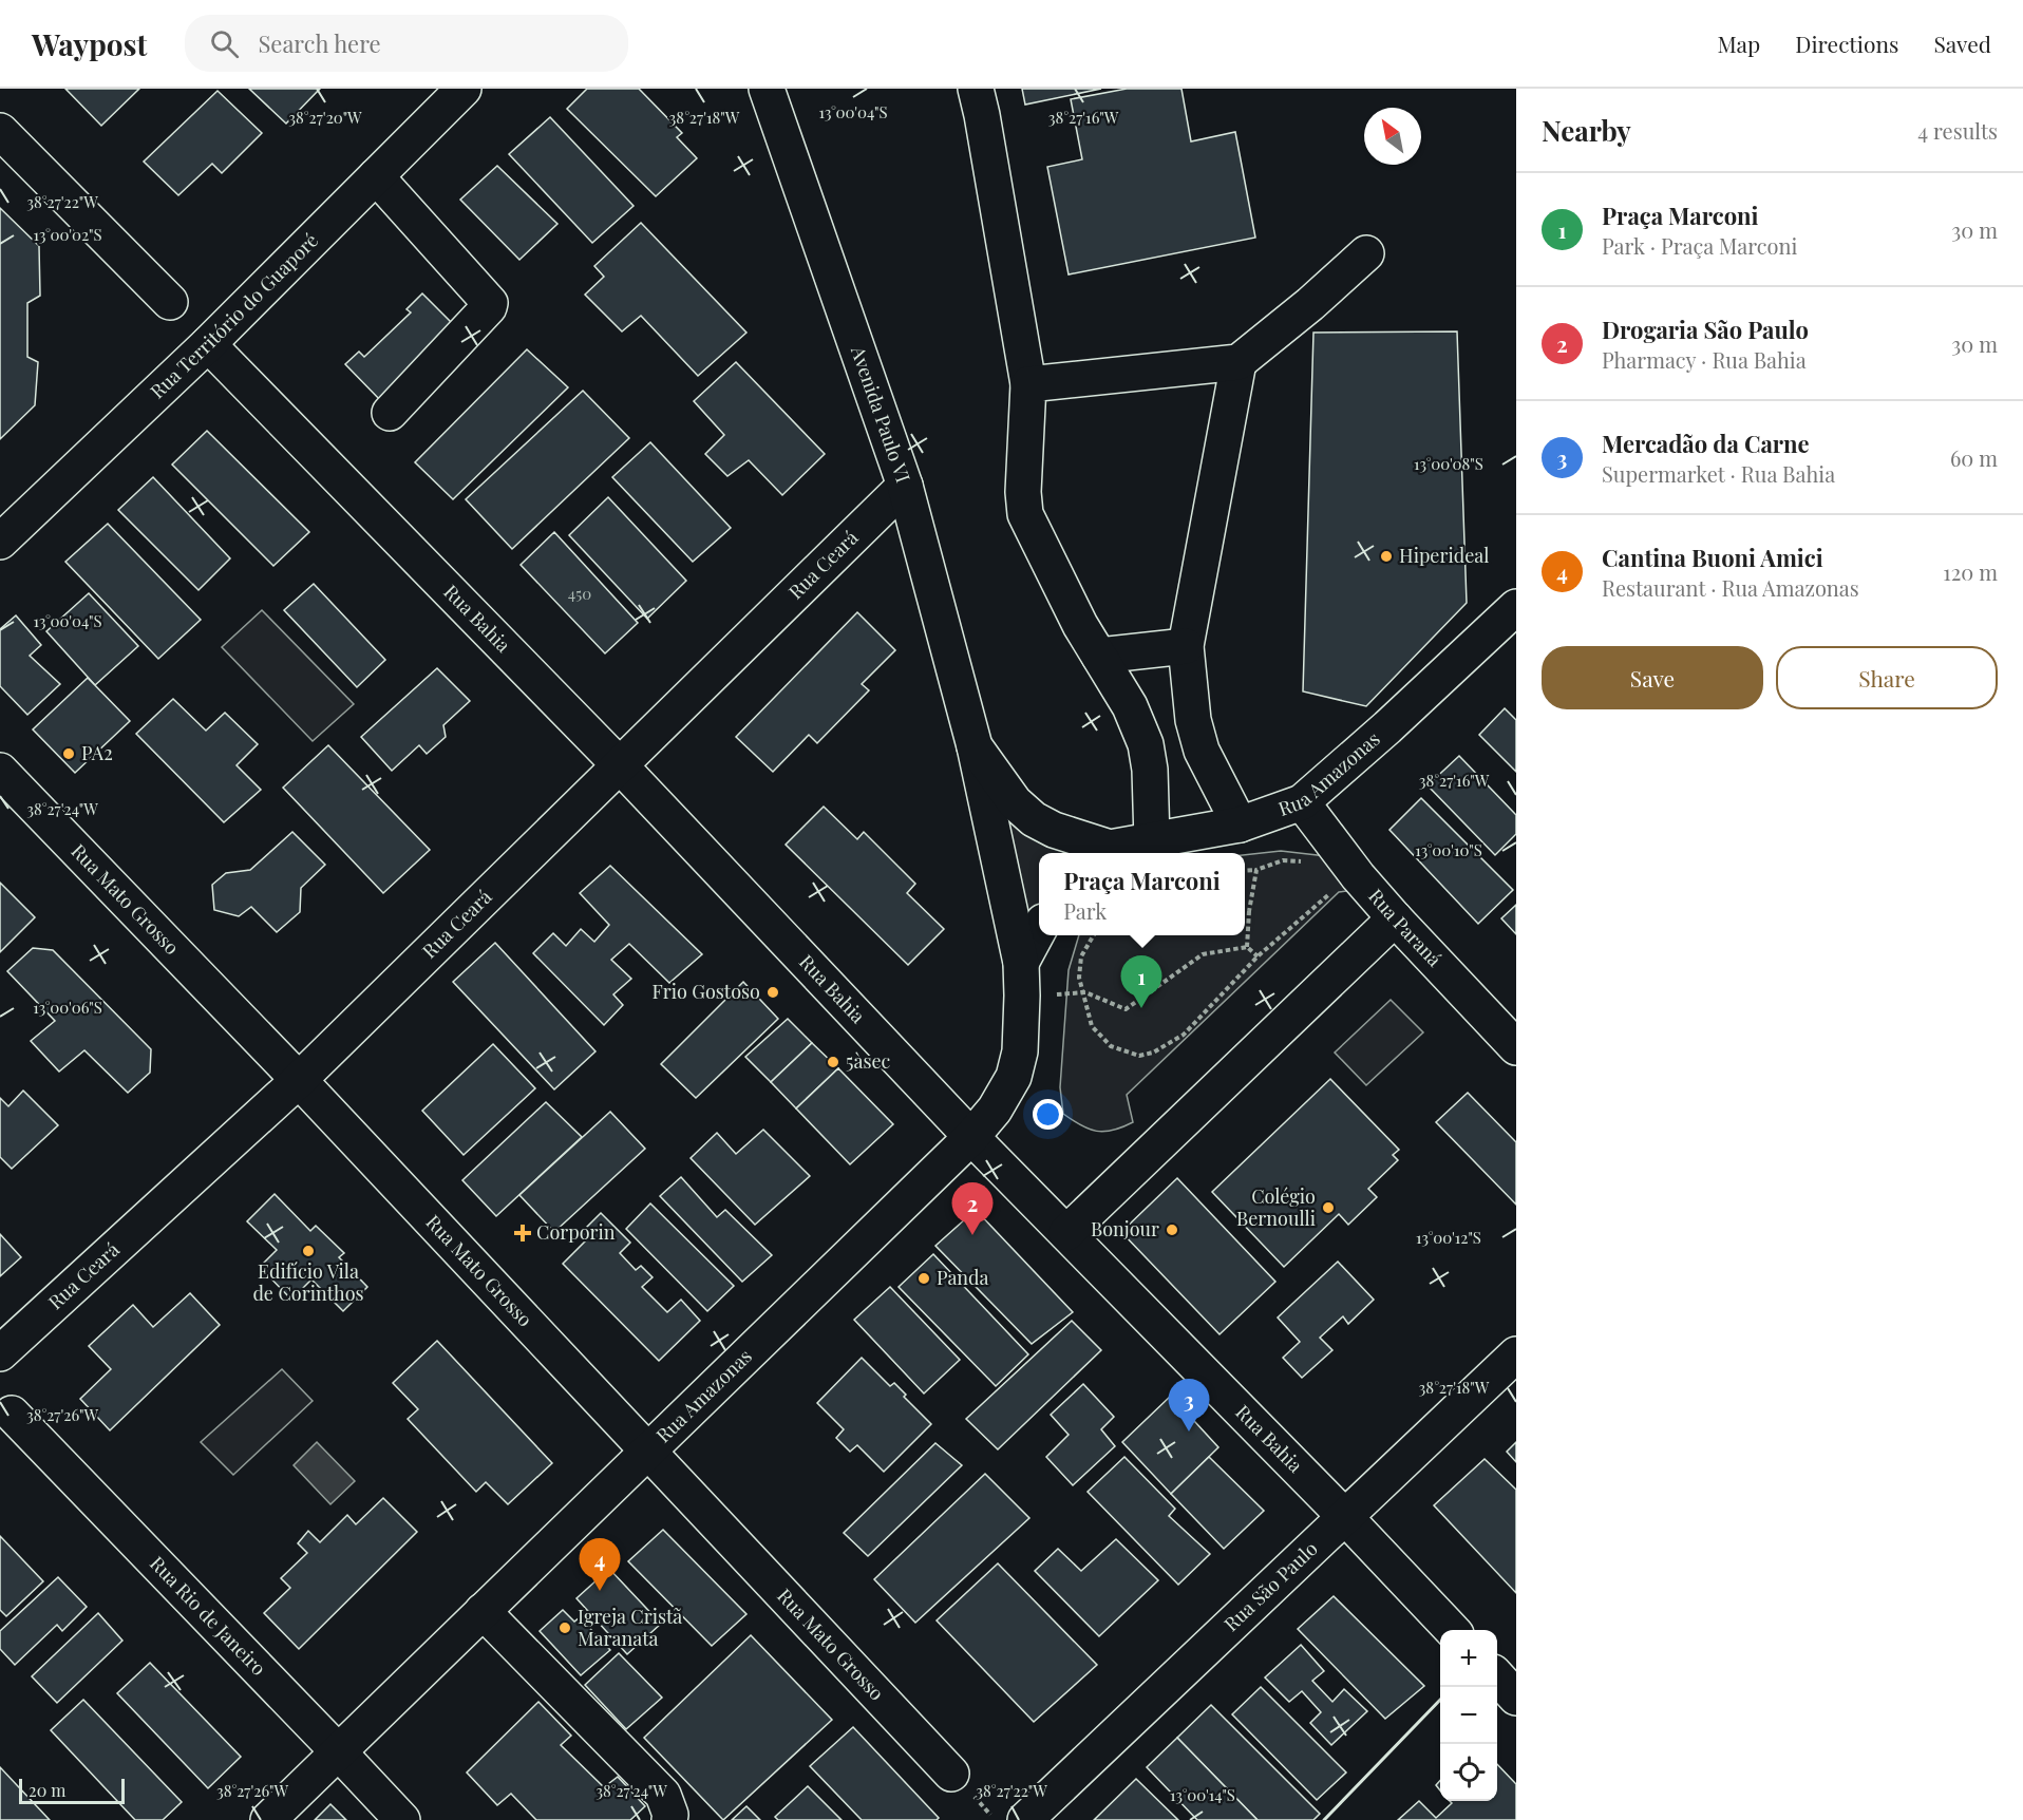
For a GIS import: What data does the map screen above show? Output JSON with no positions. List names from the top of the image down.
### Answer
{
  "streets": {
    "street": [
      "Rua Território do Guaporé",
      "Avenida Paulo VI",
      "Rua Ceará",
      "Rua Bahia",
      "Rua Amazonas",
      "Rua Mato Grosso",
      "Rua Paraná",
      "Rua São Paulo",
      "Rua Rio de Janeiro"
    ]
  },
  "crossings": [
    ["Rua Território do Guaporé", "Rua Bahia"],
    ["Avenida Paulo VI", "Rua Ceará"],
    ["Avenida Paulo VI", "Rua Amazonas"],
    ["Rua Ceará", "Rua Bahia"],
    ["Rua Ceará", "Rua Mato Grosso"],
    ["Rua Bahia", "Rua Amazonas"],
    ["Rua Bahia", "Rua São Paulo"],
    ["Rua Amazonas", "Rua Mato Grosso"],
    ["Rua Amazonas", "Rua Paraná"],
    ["Rua Amazonas", "Rua Rio de Janeiro"]
  ],
  "places": {
    "other": [
      "Hiperideal",
      "PA2",
      "Frio Gostoso",
      "5àsec",
      "Colégio Bernoulli",
      "Bonjour",
      "Edifício Vila de Corinthos",
      "Panda",
      "Igreja Cristã Maranata"
    ],
    "health": ["Corporin"]
  },
  "house_numbers": ["450"],
  "scale_bar": "20 m",
  "north": "top left",
  "page": {
    "header": "Waypost",
    "search": "Search here",
    "nav": ["Map", "Directions", "Saved"],
    "heading": ["Nearby", "4 results"],
    "list": [
      {
        "mark": "1",
        "name": "Praça Marconi",
        "note": "Park · Praça Marconi",
        "value": "30 m"
      },
      {
        "mark": "2",
        "name": "Drogaria São Paulo",
        "note": "Pharmacy · Rua Bahia",
        "value": "30 m"
      },
      {
        "mark": "3",
        "name": "Mercadão da Carne",
        "note": "Supermarket · Rua Bahia",
        "value": "60 m"
      },
      {
        "mark": "4",
        "name": "Cantina Buoni Amici",
        "note": "Restaurant · Rua Amazonas",
        "value": "120 m"
      }
    ],
    "buttons": ["Save", "Share"],
    "popup": ["Praça Marconi", "Park"],
    "pins": [
      "1",
      "2",
      "3",
      "4"
    ],
    "map_buttons": ["+", "−"],
    "scale": "20 m"
  },
  "coordinates": [
    "13°00'04\"S",
    "38°27'20\"W",
    "38°27'16\"W",
    "38°27'18\"W",
    "38°27'22\"W",
    "13°00'02\"S",
    "13°00'08\"S",
    "38°27'24\"W",
    "13°00'10\"S",
    "13°00'06\"S",
    "13°00'12\"S",
    "38°27'26\"W",
    "13°00'14\"S"
  ]
}
